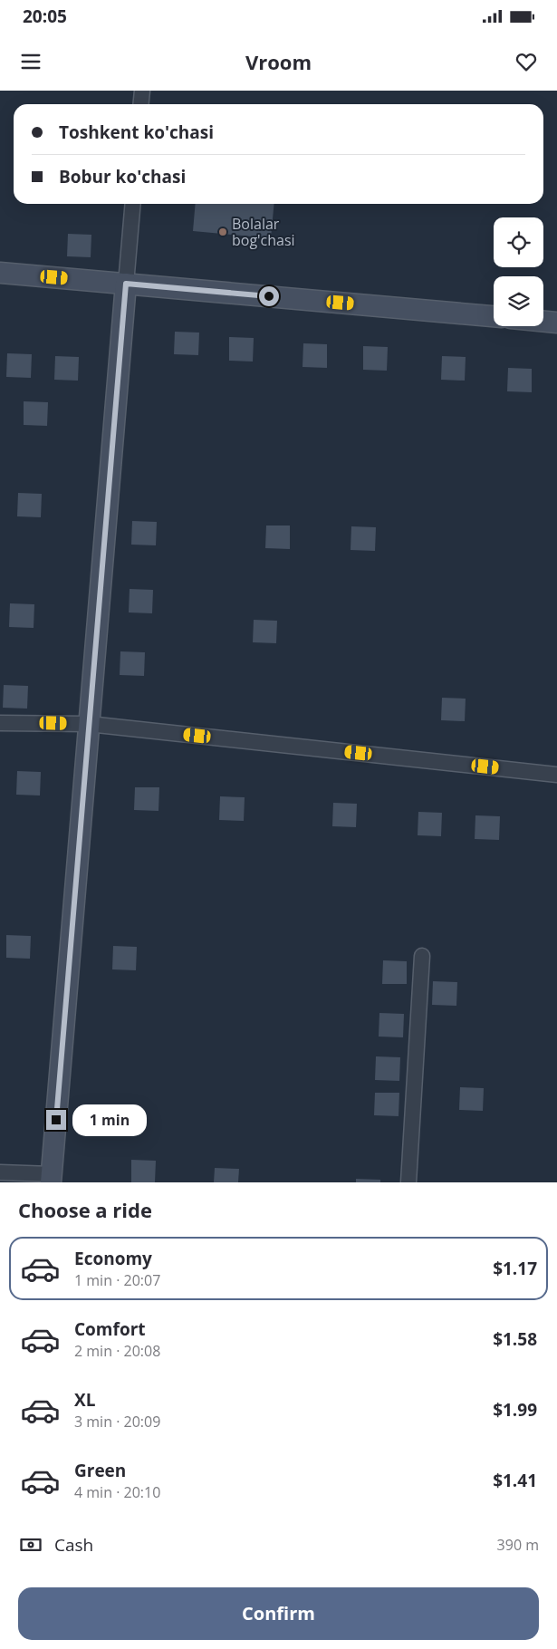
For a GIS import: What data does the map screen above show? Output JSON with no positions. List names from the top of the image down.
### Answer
{
  "places": ["Bolalar bog'chasi"],
  "page": {
    "status": "20:05",
    "header": "Vroom",
    "banner": ["Toshkent ko'chasi", "Bobur ko'chasi"],
    "bubble": "1 min",
    "heading": "Choose a ride",
    "list": [
      {
        "name": "Economy",
        "note": "1 min · 20:07",
        "value": "$1.17"
      },
      {
        "name": "Comfort",
        "note": "2 min · 20:08",
        "value": "$1.58"
      },
      {
        "name": "XL",
        "note": "3 min · 20:09",
        "value": "$1.99"
      },
      {
        "name": "Green",
        "note": "4 min · 20:10",
        "value": "$1.41"
      }
    ],
    "pay": ["Cash", "390 m"],
    "buttons": "Confirm"
  }
}
